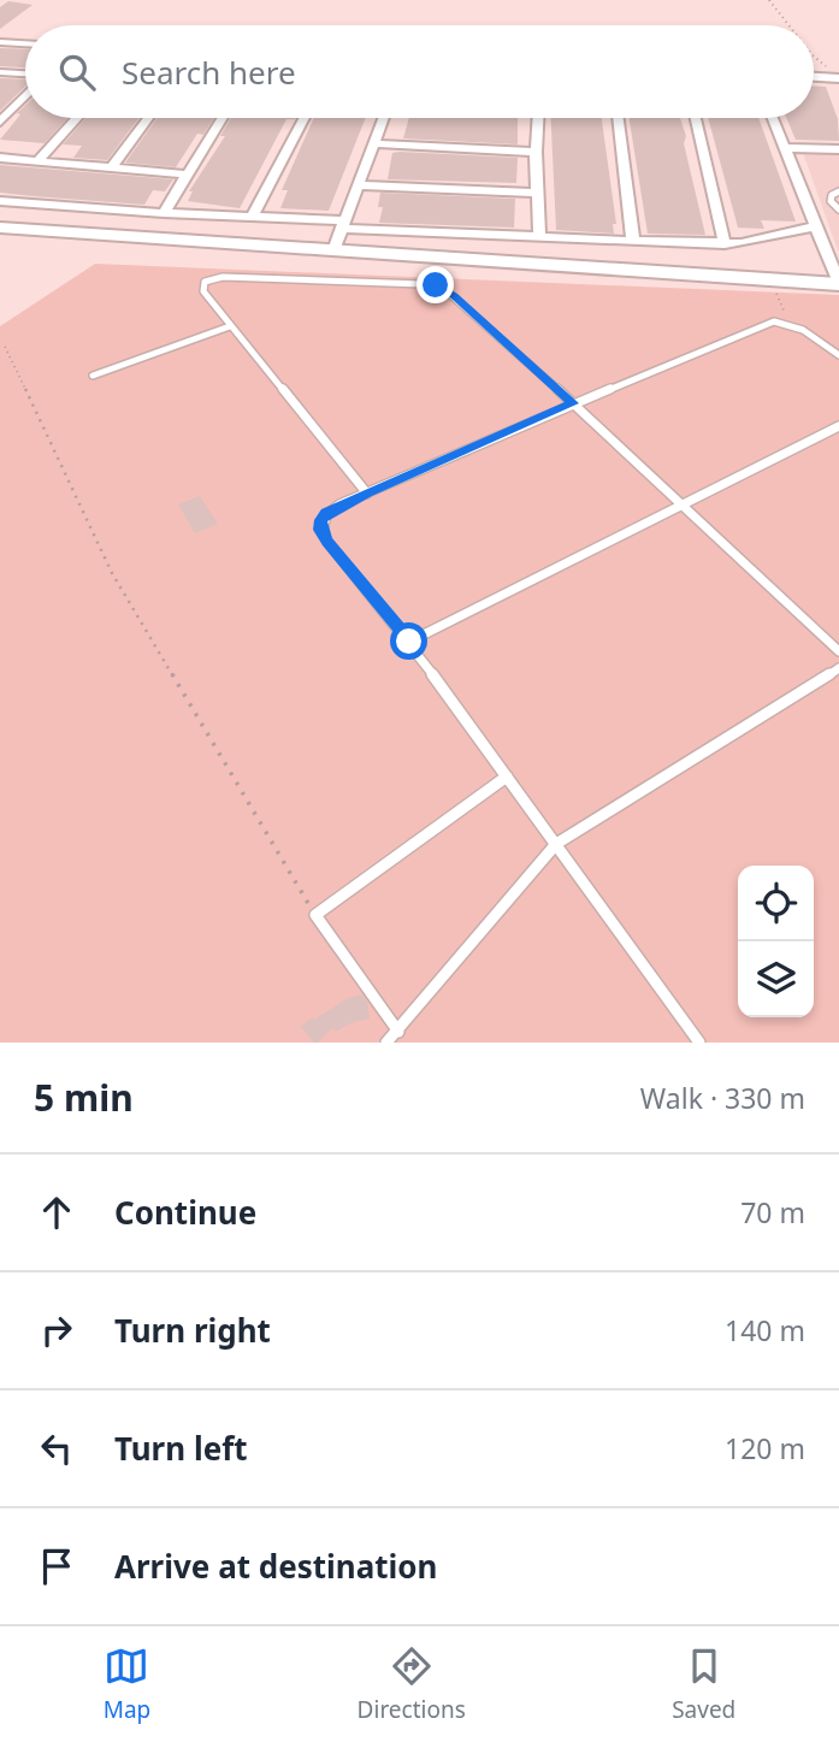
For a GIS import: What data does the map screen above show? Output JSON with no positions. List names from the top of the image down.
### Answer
{
  "page": {
    "search": "Search here",
    "heading": ["5 min", "Walk · 330 m"],
    "list": [
      ["Continue", "70 m"],
      ["Turn right", "140 m"],
      ["Turn left", "120 m"],
      "Arrive at destination"
    ],
    "nav": ["Map", "Directions", "Saved"]
  }
}
